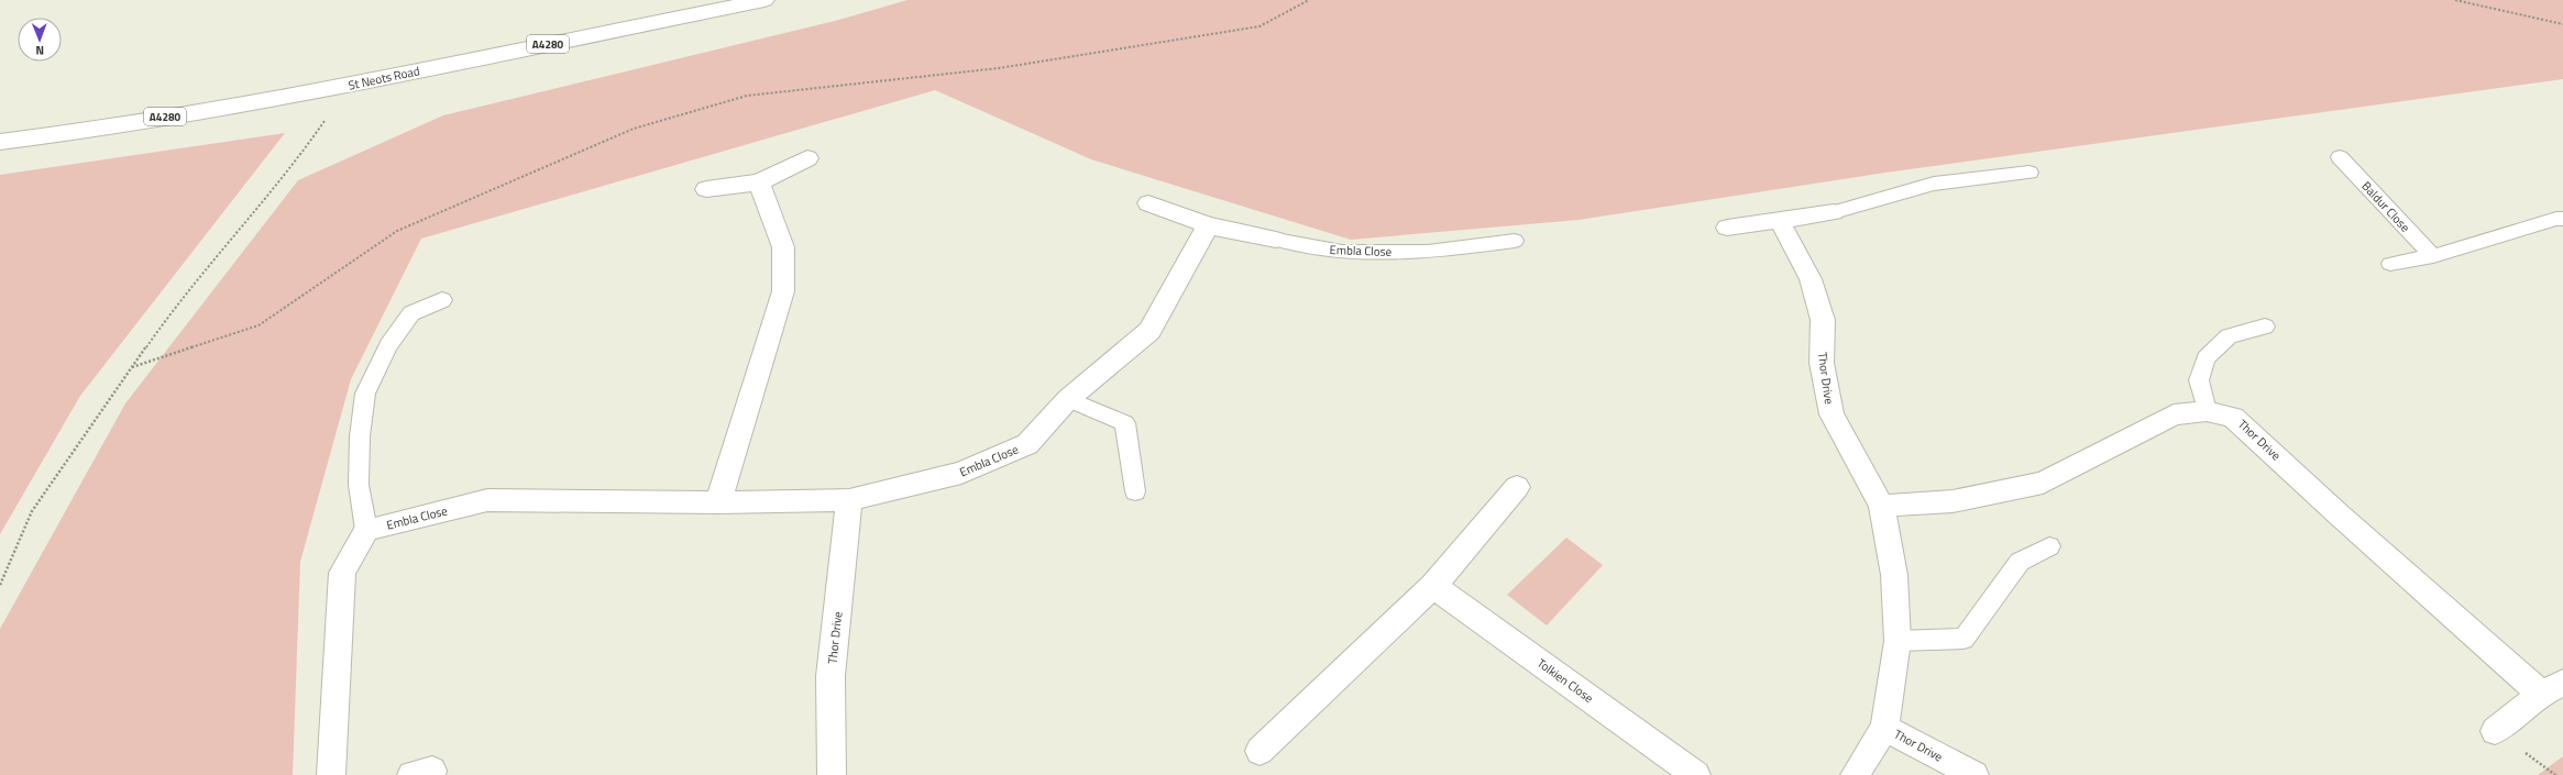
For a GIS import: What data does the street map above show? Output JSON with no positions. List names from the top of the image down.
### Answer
{
  "streets": {
    "street": [
      "A4280",
      "St Neots Road",
      "Embla Close",
      "Thor Drive",
      "Tolkien Close"
    ],
    "lane": ["Baldur Close"]
  },
  "crossings": [
    ["Embla Close", "Thor Drive"]
  ],
  "north": "bottom"
}
